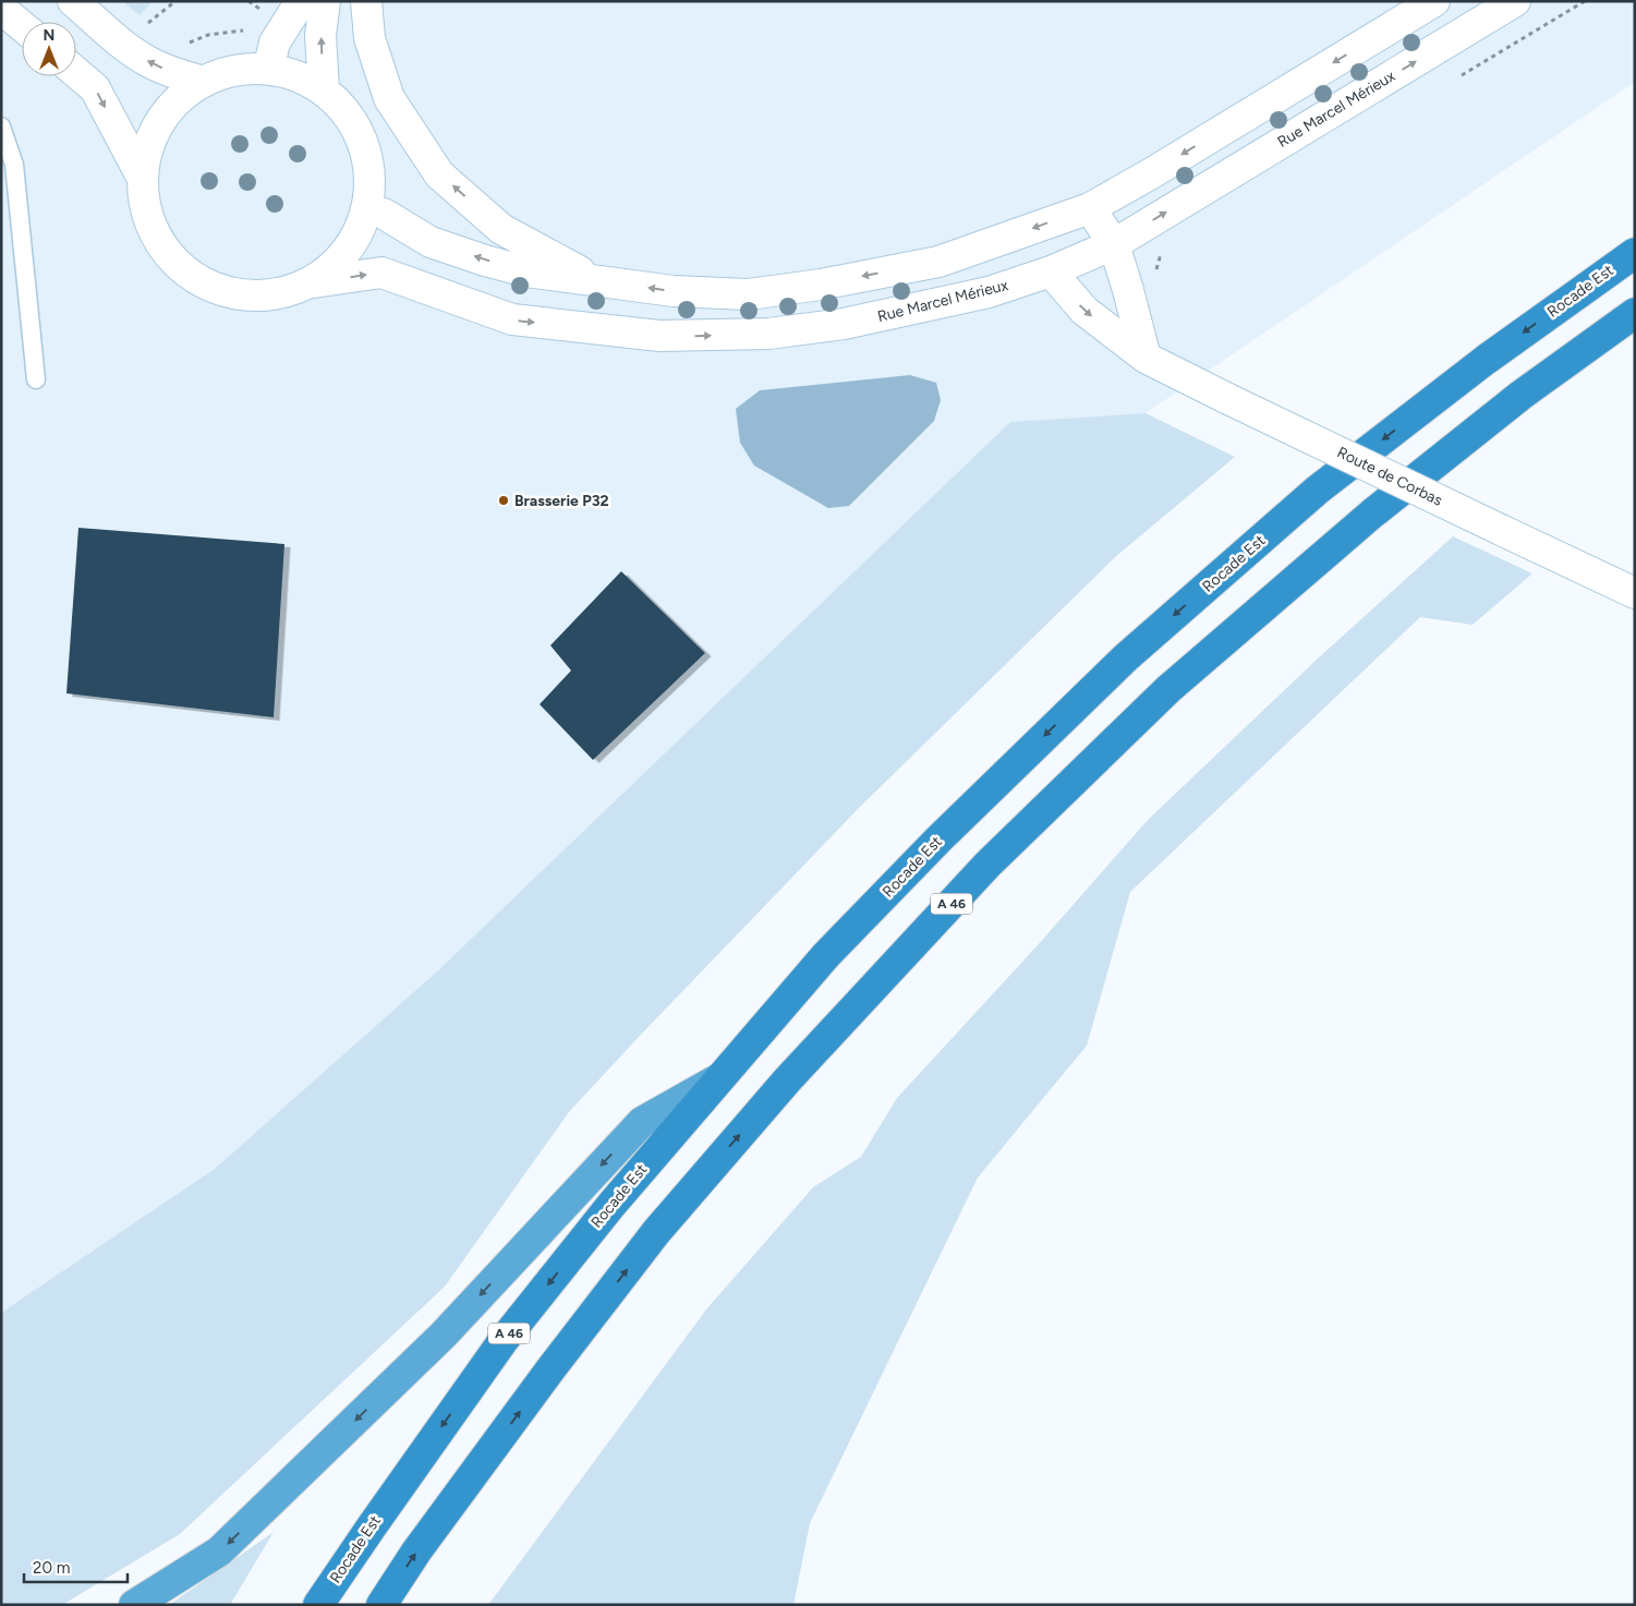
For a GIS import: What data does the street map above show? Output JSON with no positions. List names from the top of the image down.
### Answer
{
  "streets": {
    "highway": ["Rocade Est", "A 46"],
    "street": ["Rue Marcel Mérieux", "Route de Corbas"]
  },
  "crossings": [
    ["Rue Marcel Mérieux", "Route de Corbas"]
  ],
  "places": ["Brasserie P32"],
  "scale_bar": "20 m",
  "north": "top"
}
